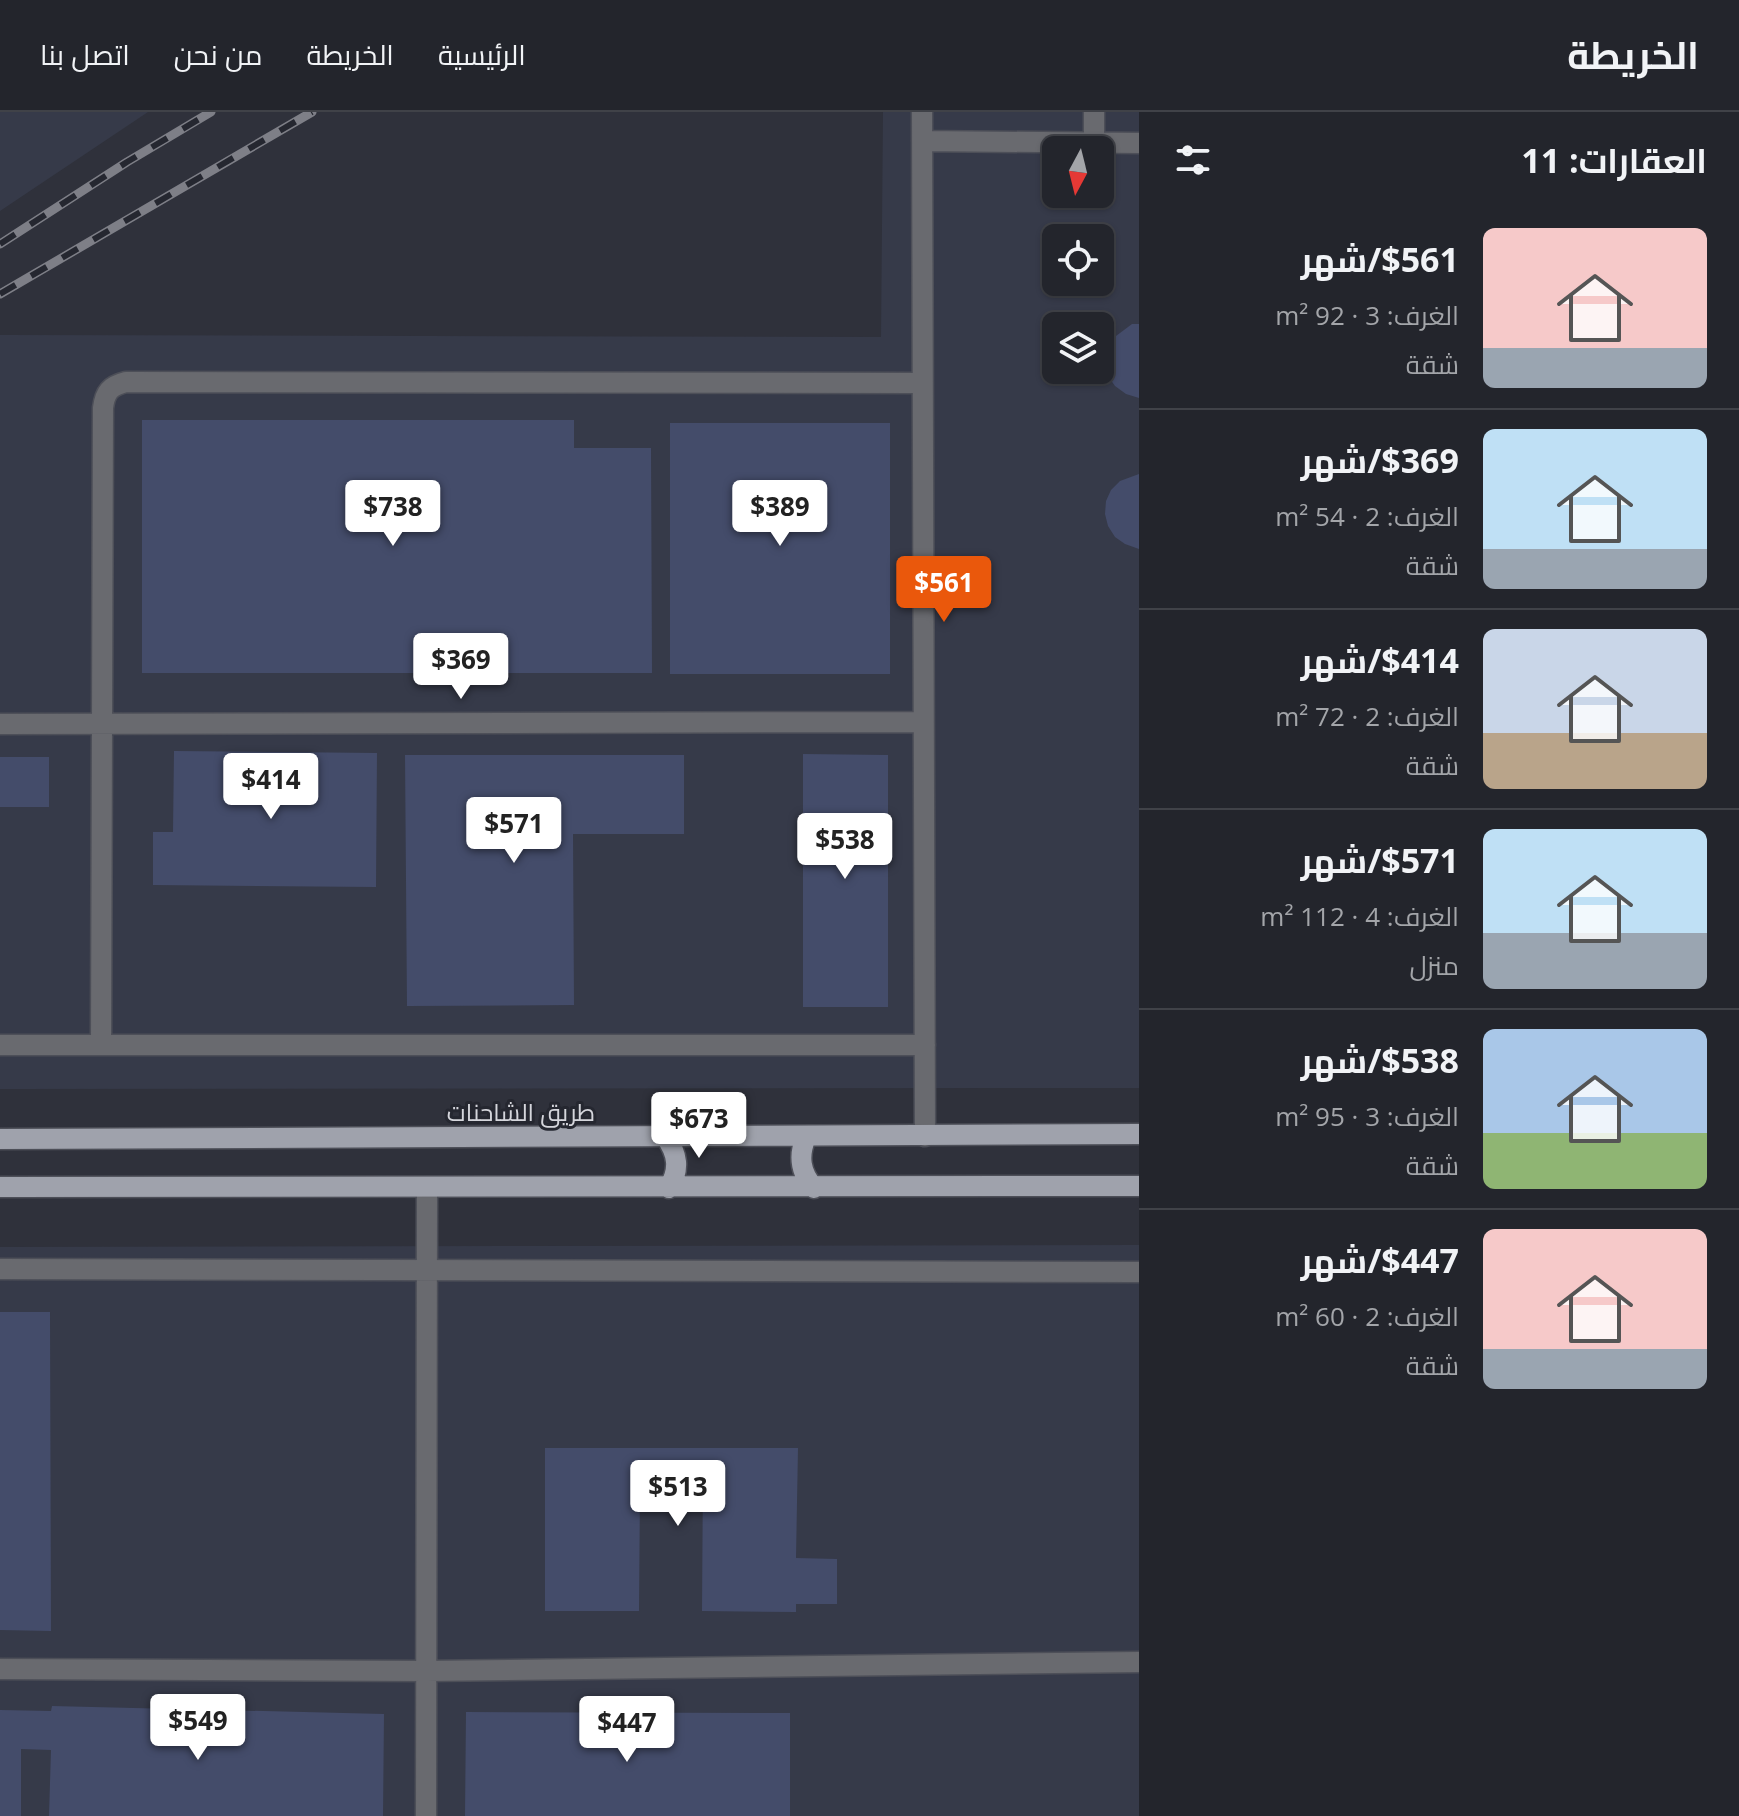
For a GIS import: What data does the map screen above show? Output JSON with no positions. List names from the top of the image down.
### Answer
{
  "streets": {
    "main road": ["طريق الشاحنات"]
  },
  "north": "bottom",
  "page": {
    "header": "الخريطة",
    "nav": [
      "الرئيسية",
      "الخريطة",
      "من نحن",
      "اتصل بنا"
    ],
    "heading": "العقارات: 11",
    "list": [
      {
        "name": "$561/شهر",
        "note": "الغرف: 3 · 92 m² · شقة"
      },
      {
        "name": "$369/شهر",
        "note": "الغرف: 2 · 54 m² · شقة"
      },
      {
        "name": "$414/شهر",
        "note": "الغرف: 2 · 72 m² · شقة"
      },
      {
        "name": "$571/شهر",
        "note": "الغرف: 4 · 112 m² · منزل"
      },
      {
        "name": "$538/شهر",
        "note": "الغرف: 3 · 95 m² · شقة"
      },
      {
        "name": "$447/شهر",
        "note": "الغرف: 2 · 60 m² · شقة"
      }
    ],
    "price": [
      "$738",
      "$389",
      "$561",
      "$369",
      "$414",
      "$571",
      "$538",
      "$673",
      "$513",
      "$549",
      "$447"
    ]
  }
}
